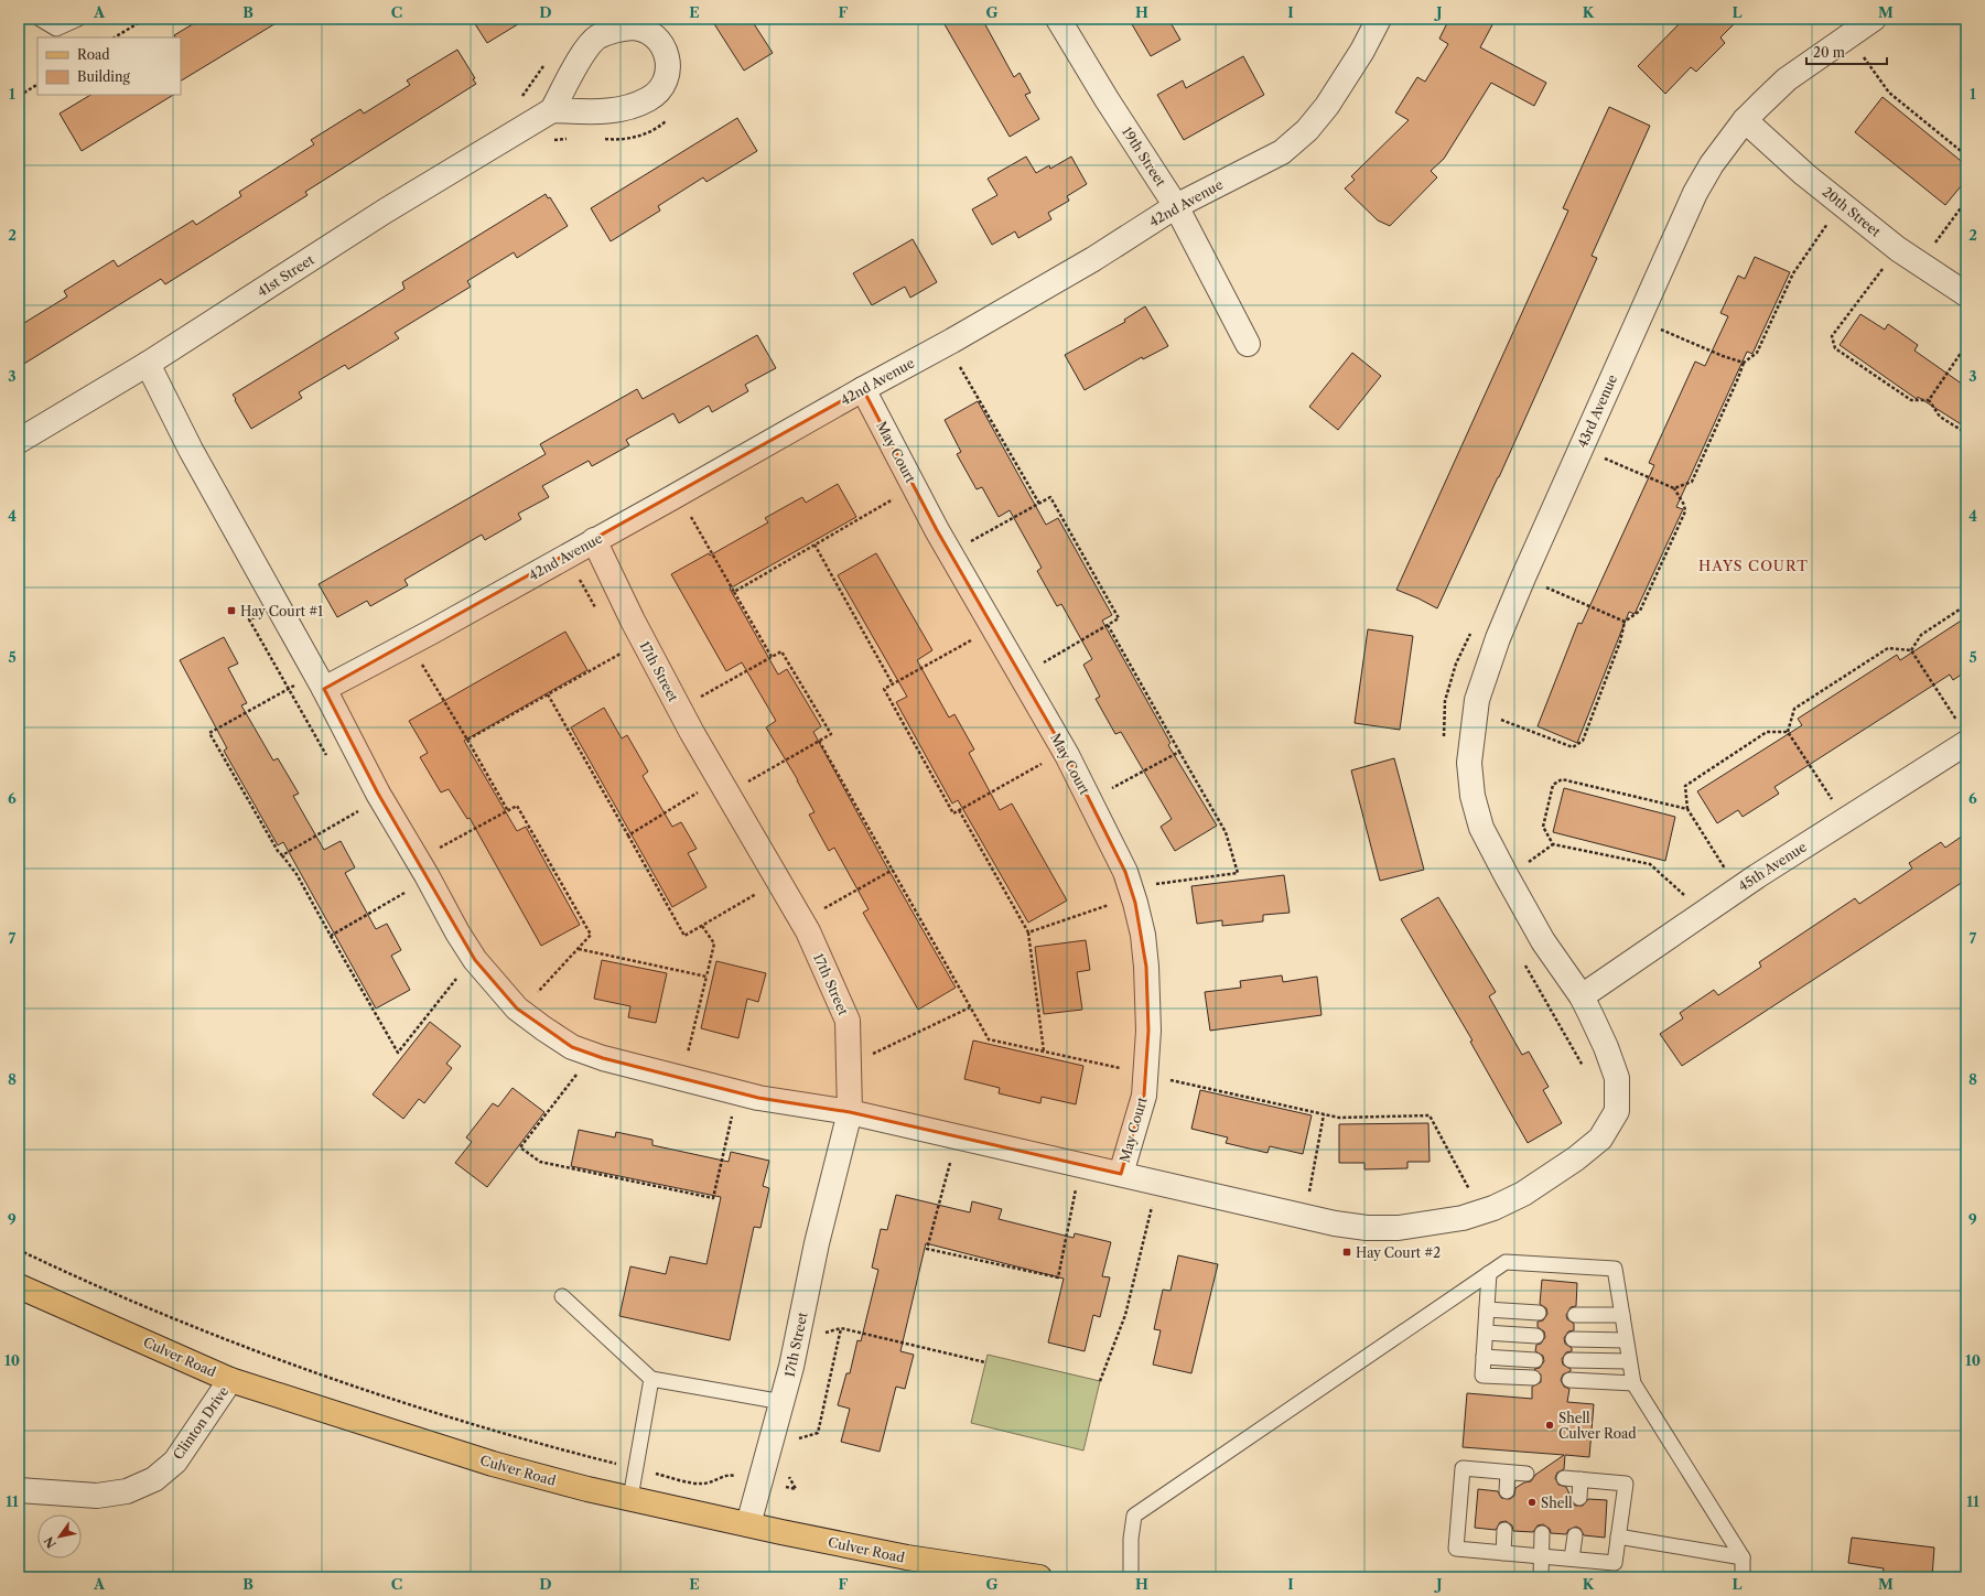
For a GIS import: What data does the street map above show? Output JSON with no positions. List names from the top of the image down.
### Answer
{
  "streets": {
    "main road": ["Culver Road"],
    "street": [
      "19th Street",
      "42nd Avenue",
      "20th Street",
      "41st Street",
      "43rd Avenue",
      "May Court",
      "17th Street",
      "45th Avenue",
      "Clinton Drive"
    ]
  },
  "crossings": [
    ["19th Street", "42nd Avenue"],
    ["42nd Avenue", "43rd Avenue"],
    ["42nd Avenue", "May Court"],
    ["42nd Avenue", "17th Street"],
    ["20th Street", "43rd Avenue"],
    ["41st Street", "43rd Avenue"],
    ["43rd Avenue", "May Court"],
    ["43rd Avenue", "17th Street"],
    ["43rd Avenue", "45th Avenue"],
    ["17th Street", "Culver Road"],
    ["Culver Road", "Clinton Drive"]
  ],
  "districts": ["HAYS COURT"],
  "places": {
    "transit": ["Hay Court #1", "Hay Court #2"],
    "other": ["Shell Culver Road", "Shell"]
  },
  "legend": ["Road", "Building"],
  "scale_bar": "20 m",
  "north": "bottom left",
  "grid": {
    "columns": [
      "A",
      "B",
      "C",
      "D",
      "E",
      "F",
      "G",
      "H",
      "I",
      "J",
      "K",
      "L",
      "M"
    ],
    "rows": [
      "1",
      "2",
      "3",
      "4",
      "5",
      "6",
      "7",
      "8",
      "9",
      "10",
      "11"
    ]
  }
}
